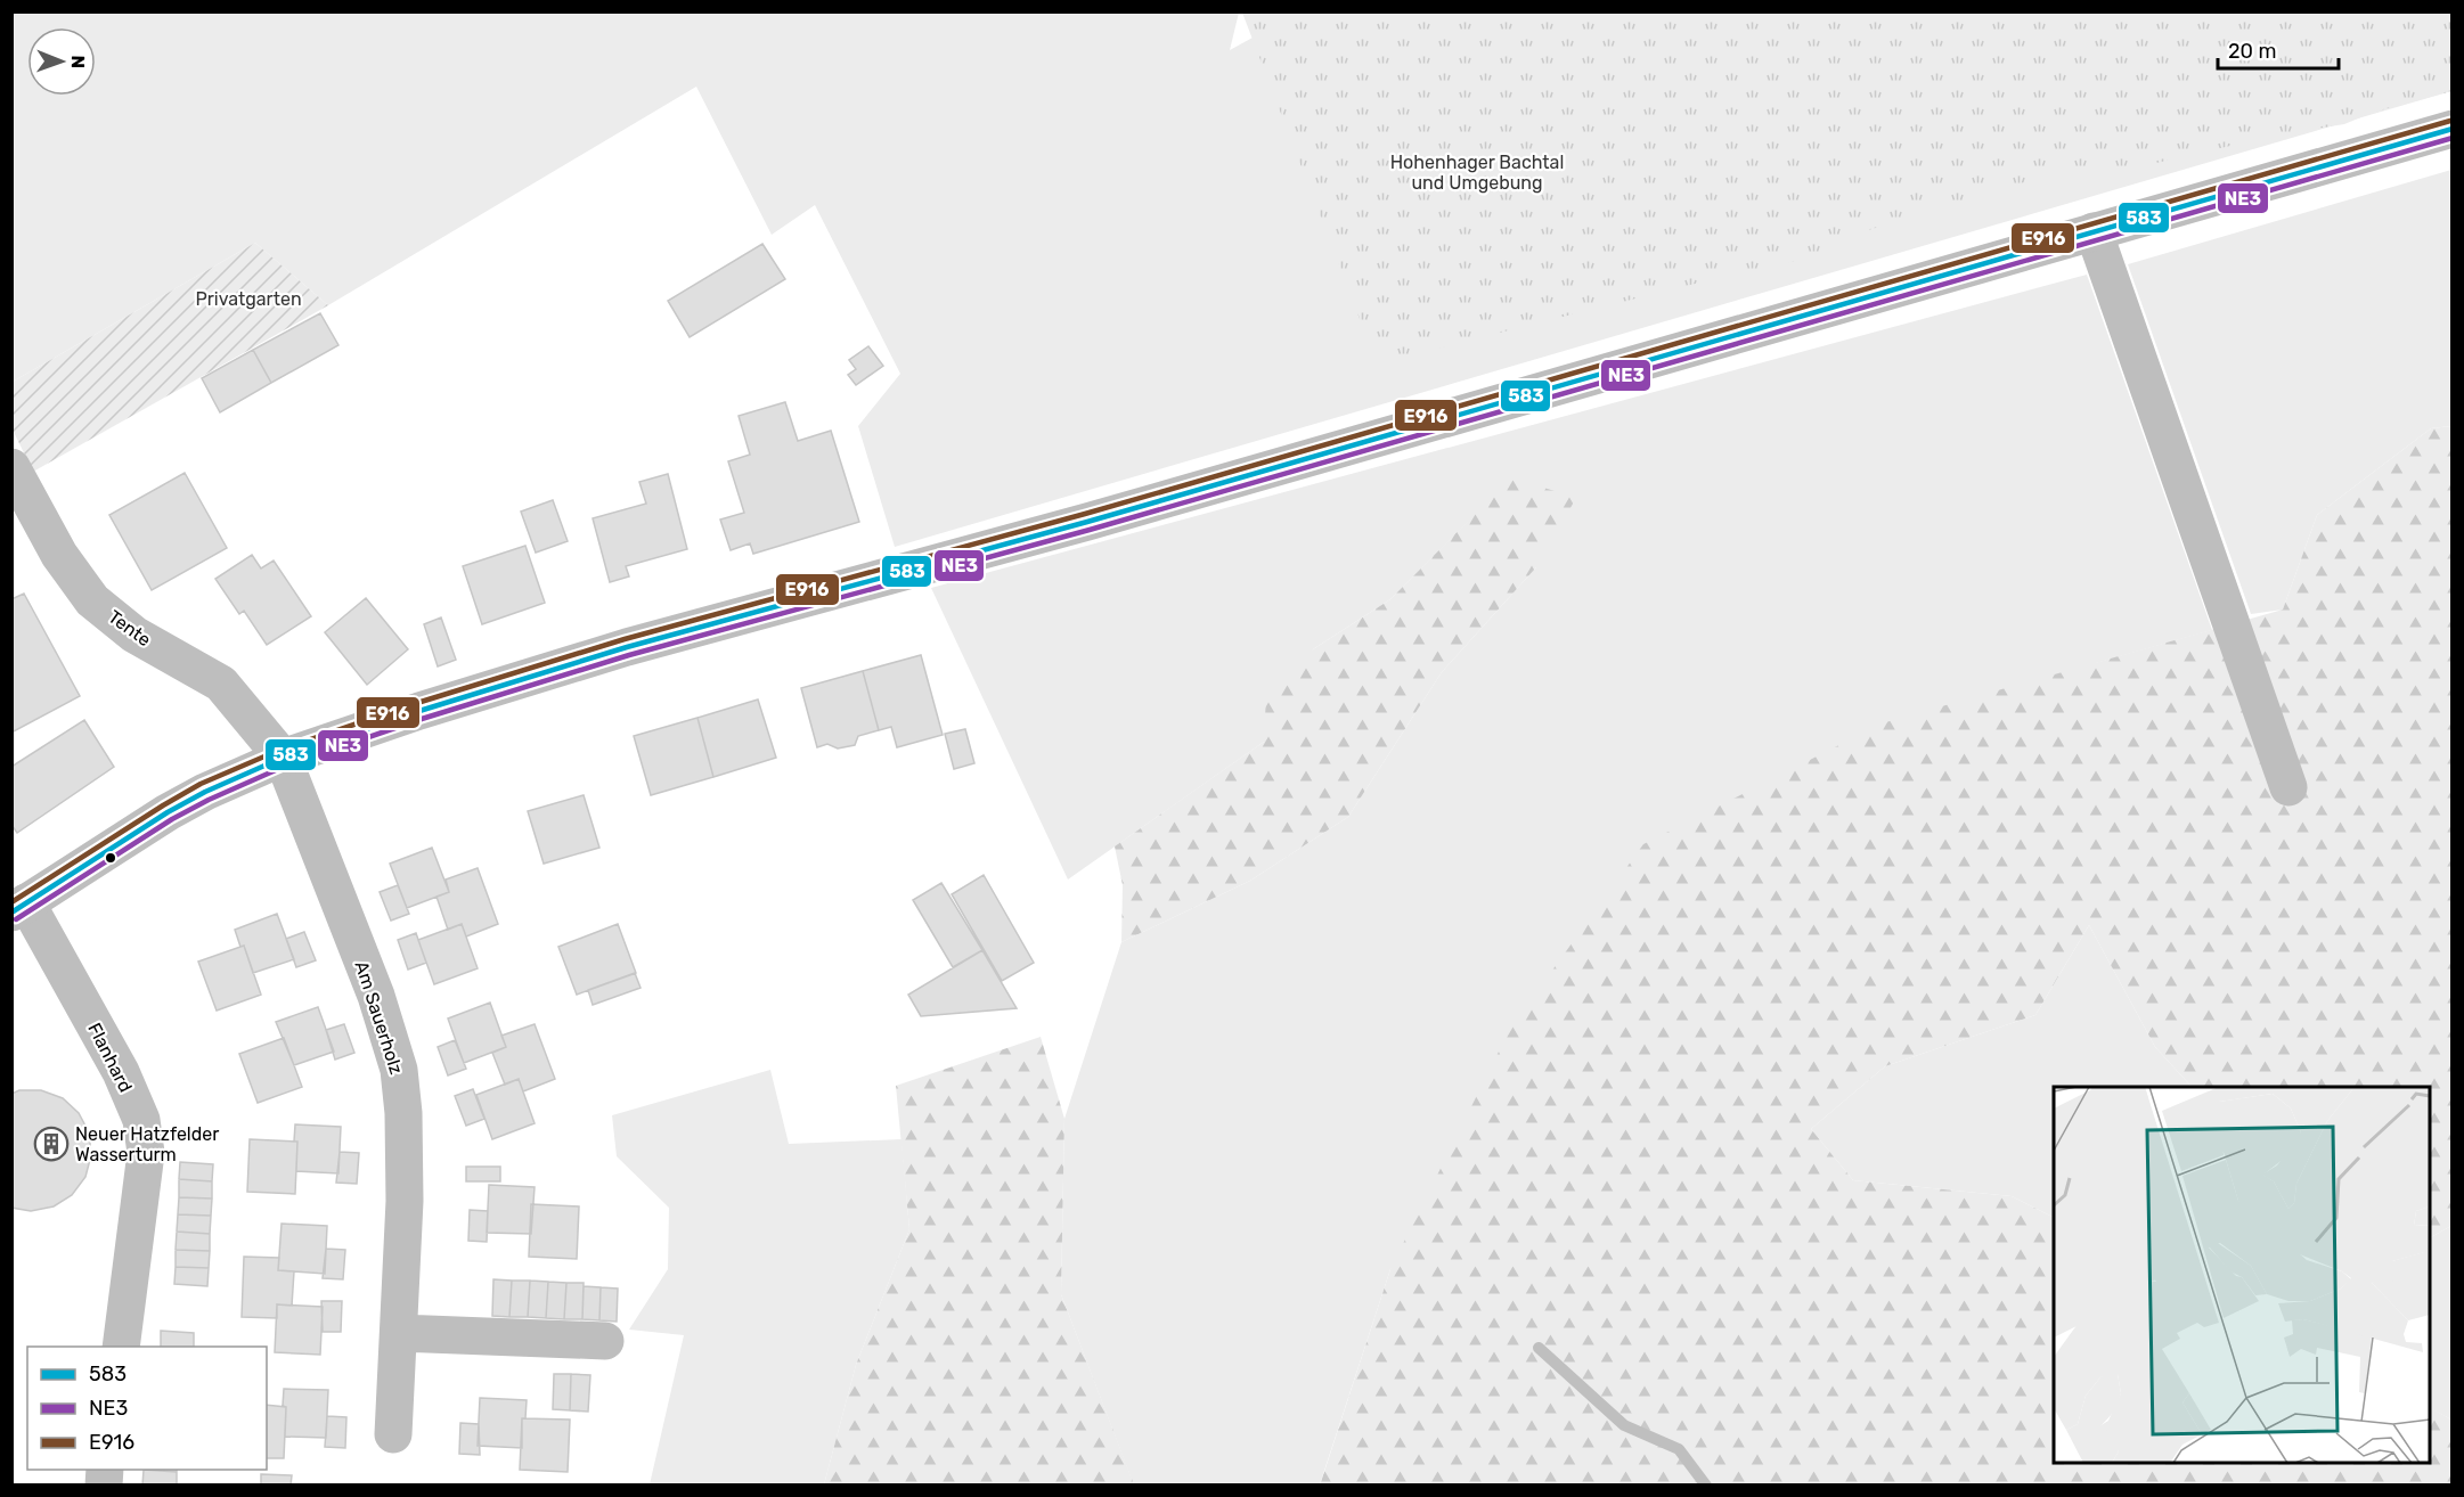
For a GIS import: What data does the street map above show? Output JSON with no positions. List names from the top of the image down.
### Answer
{
  "streets": {
    "main road": ["Tente", "Am Sauerholz", "Flanhard"]
  },
  "crossings": [
    ["Tente", "Am Sauerholz"]
  ],
  "parks": ["Hohenhager Bachtal und Umgebung", "Privatgarten"],
  "places": {
    "building": ["Neuer Hatzfelder Wasserturm"]
  },
  "lines": ["transit line E916", "transit line 583", "transit line NE3"],
  "legend": ["583", "NE3", "E916"],
  "scale_bar": "20 m",
  "north": "right"
}
